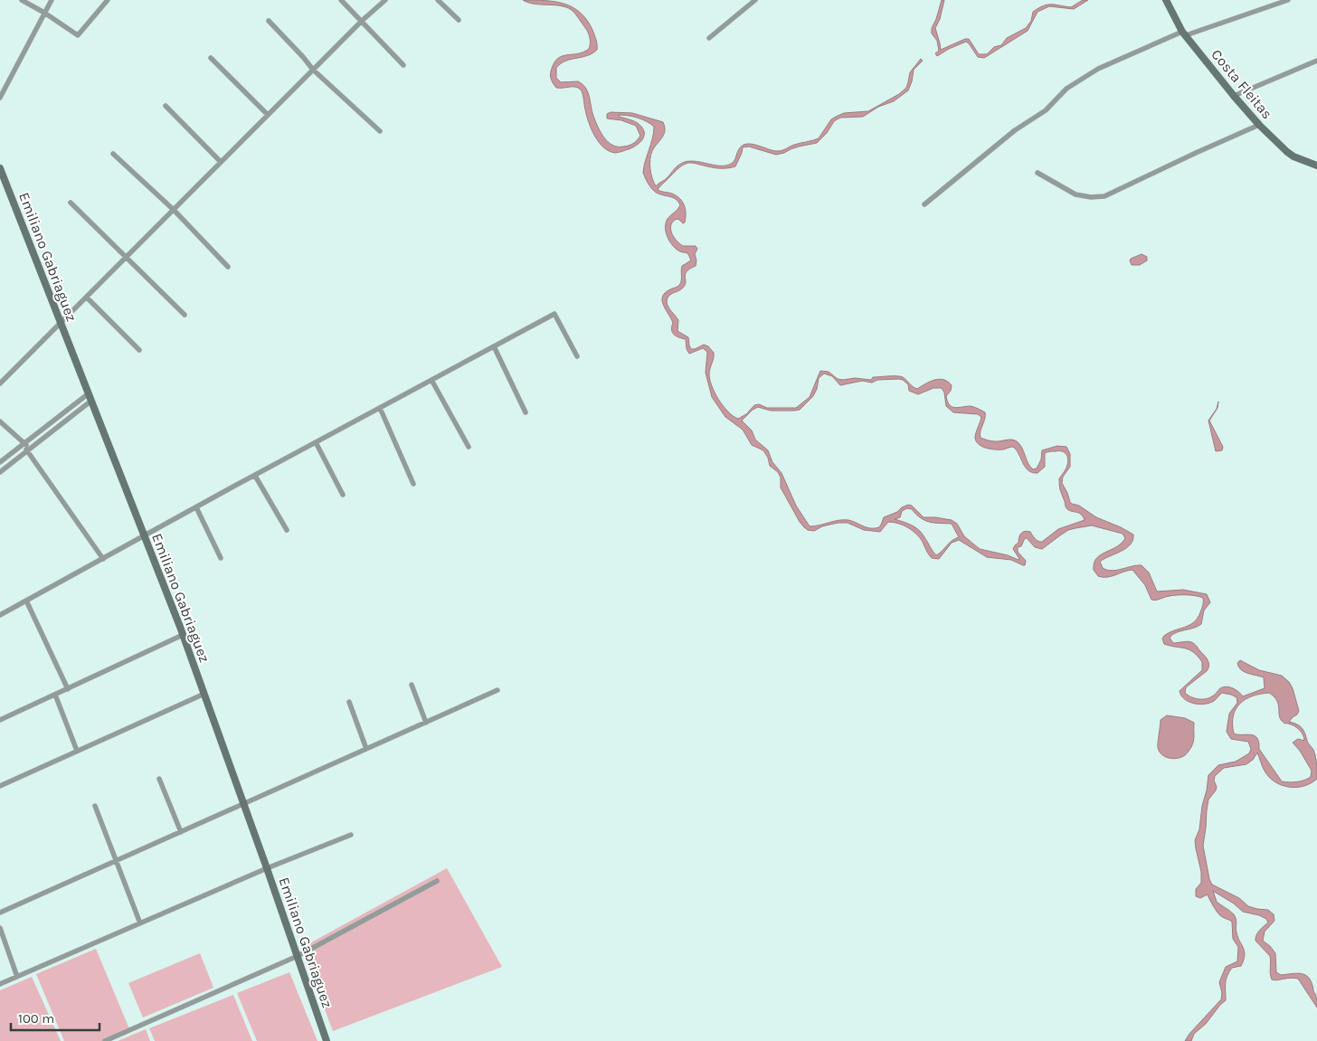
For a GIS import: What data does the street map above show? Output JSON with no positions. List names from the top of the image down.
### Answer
{
  "streets": {
    "main road": ["Costa Fleitas", "Emiliano Gabriaguez"]
  },
  "scale_bar": "100 m"
}
